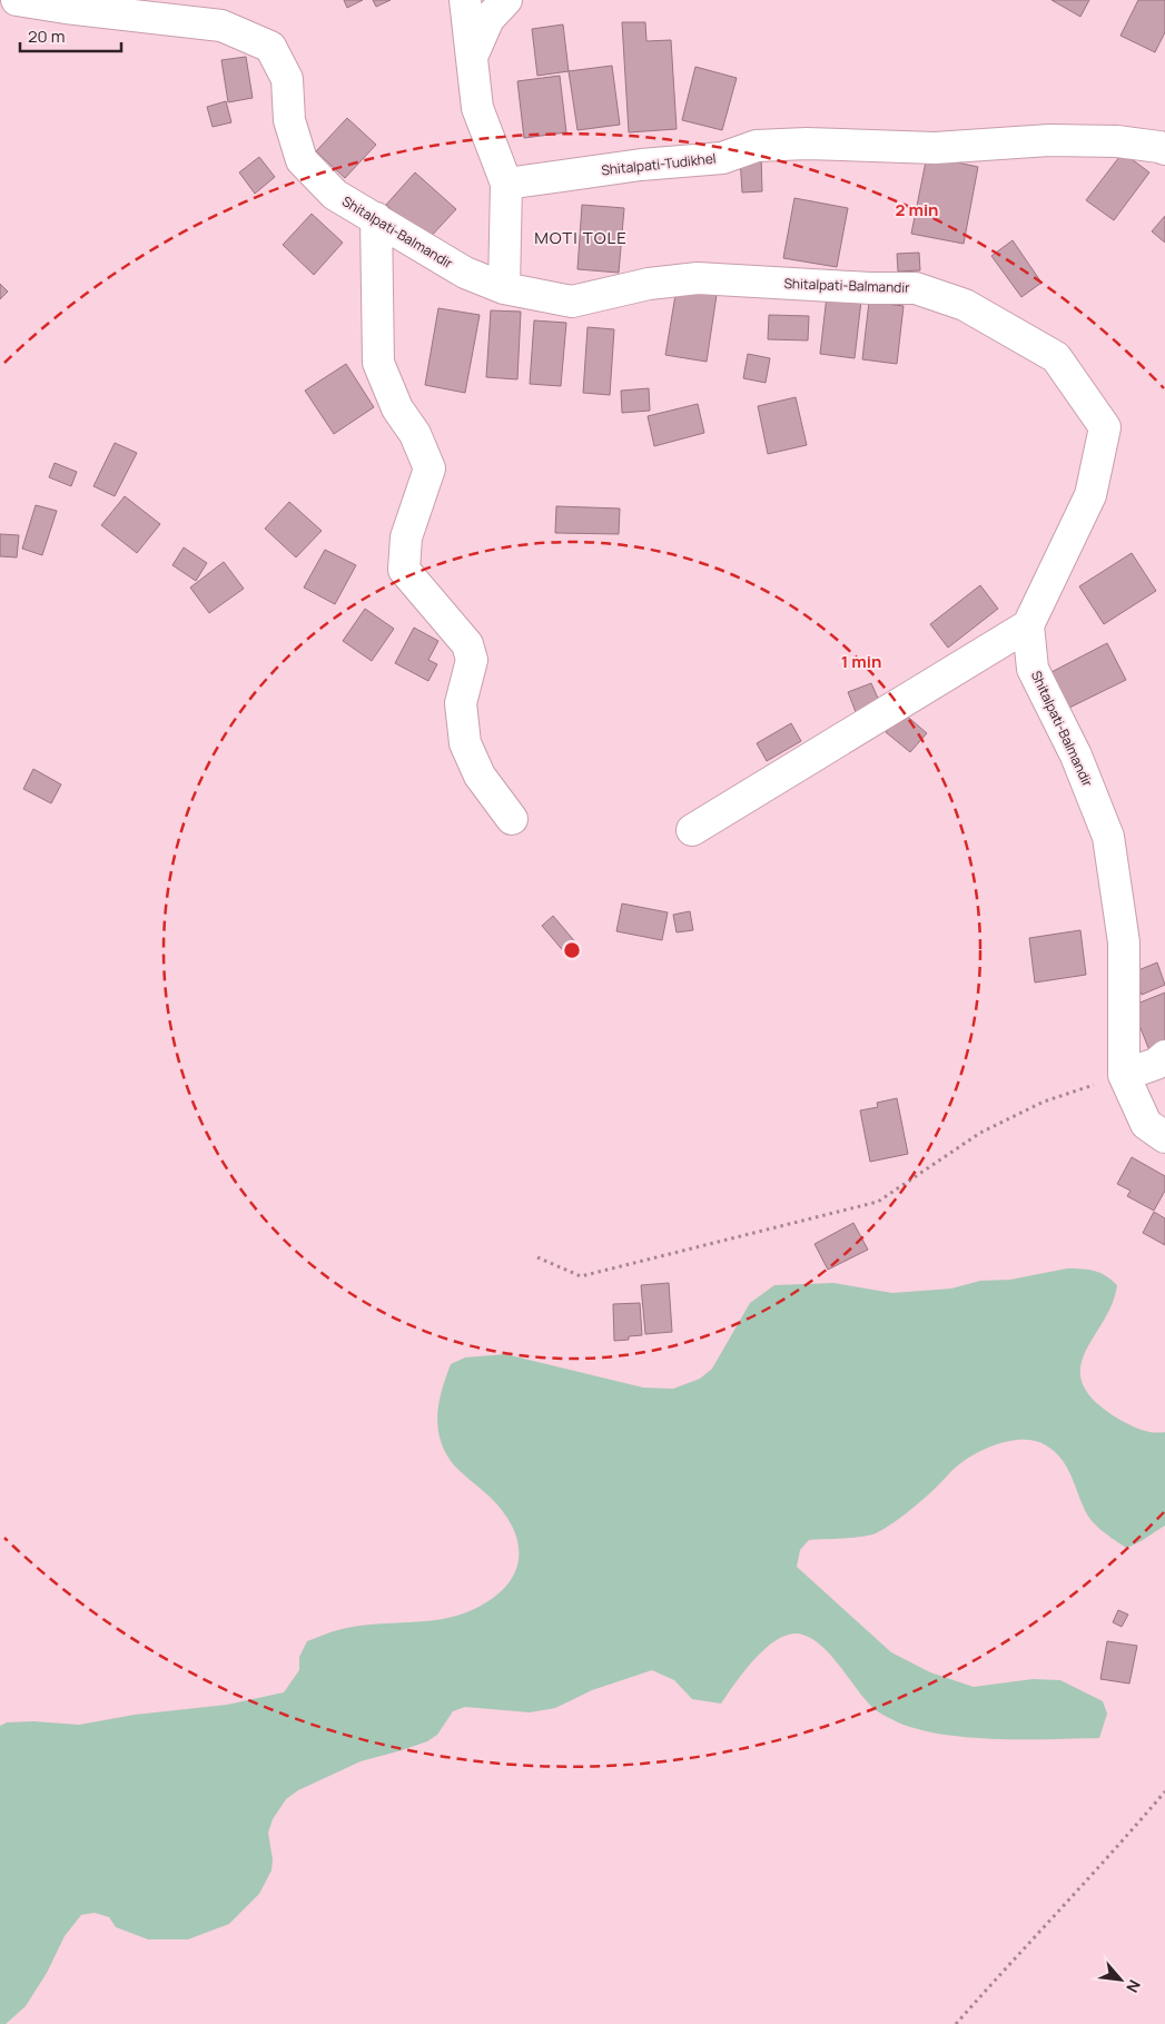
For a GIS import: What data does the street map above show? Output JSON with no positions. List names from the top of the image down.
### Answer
{
  "streets": {
    "street": ["Shitalpati-Tudikhel", "Shitalpati-Balmandir"]
  },
  "districts": ["MOTI TOLE"],
  "scale_bar": "20 m",
  "north": "bottom right",
  "rings": ["2 min", "1 min"]
}
